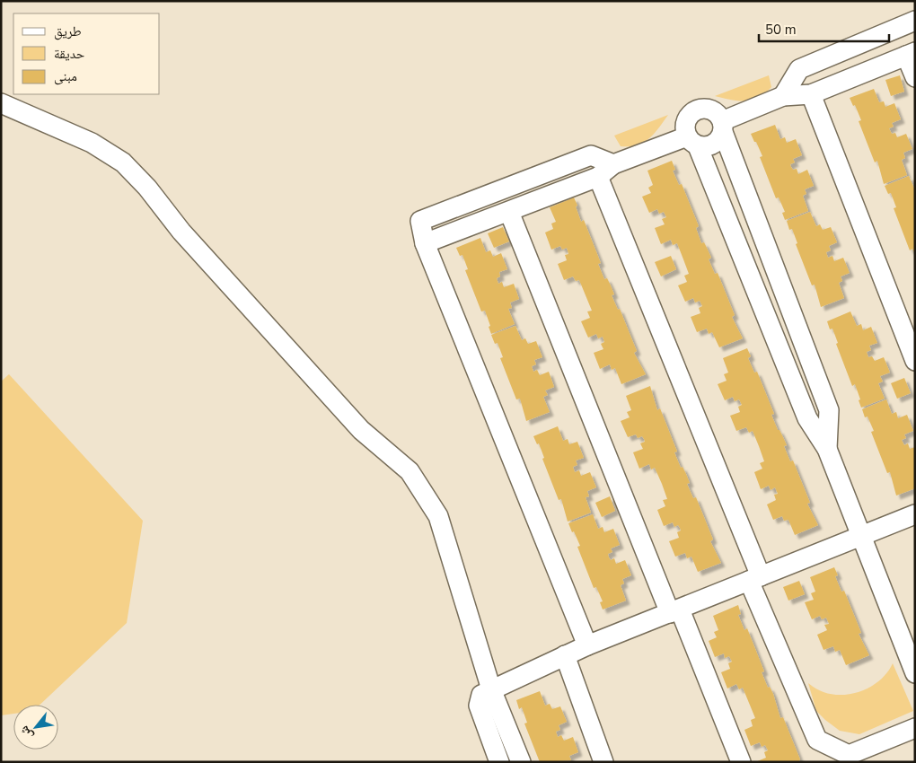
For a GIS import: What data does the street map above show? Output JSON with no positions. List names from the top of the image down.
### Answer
{
  "legend": ["طريق", "حديقة", "مبنى"],
  "scale_bar": "50 m",
  "north": "bottom left"
}
